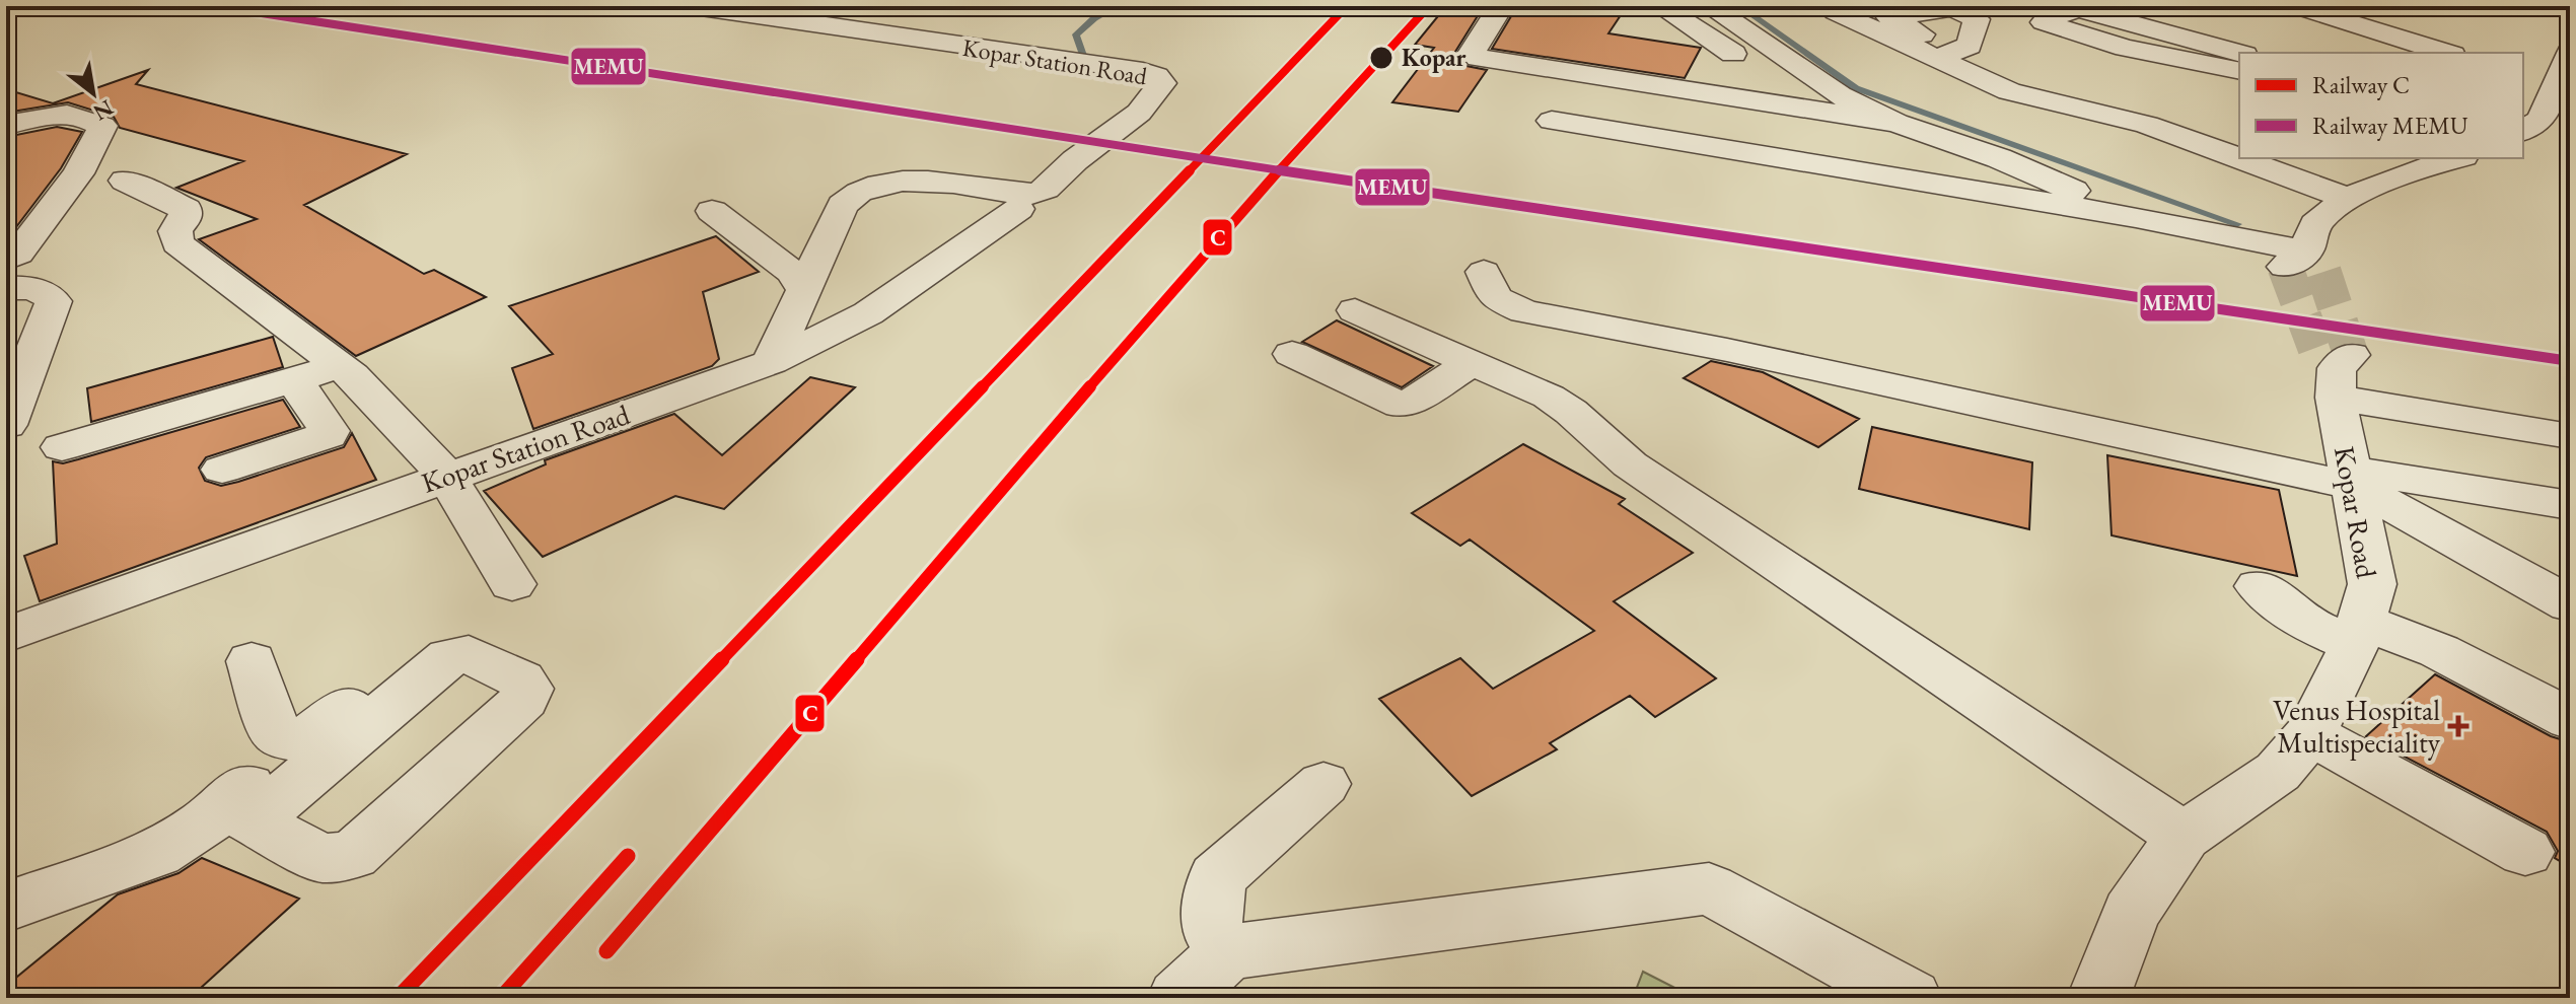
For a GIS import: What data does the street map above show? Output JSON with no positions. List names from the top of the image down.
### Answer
{
  "streets": {
    "street": ["Kopar Station Road", "Kopar Road"]
  },
  "places": {
    "other": ["Kopar"],
    "health": ["Venus Hospital Multispeciality"]
  },
  "lines": ["rail line C", "rail line MEMU"],
  "legend": ["Railway C", "Railway MEMU"],
  "north": "bottom right"
}
